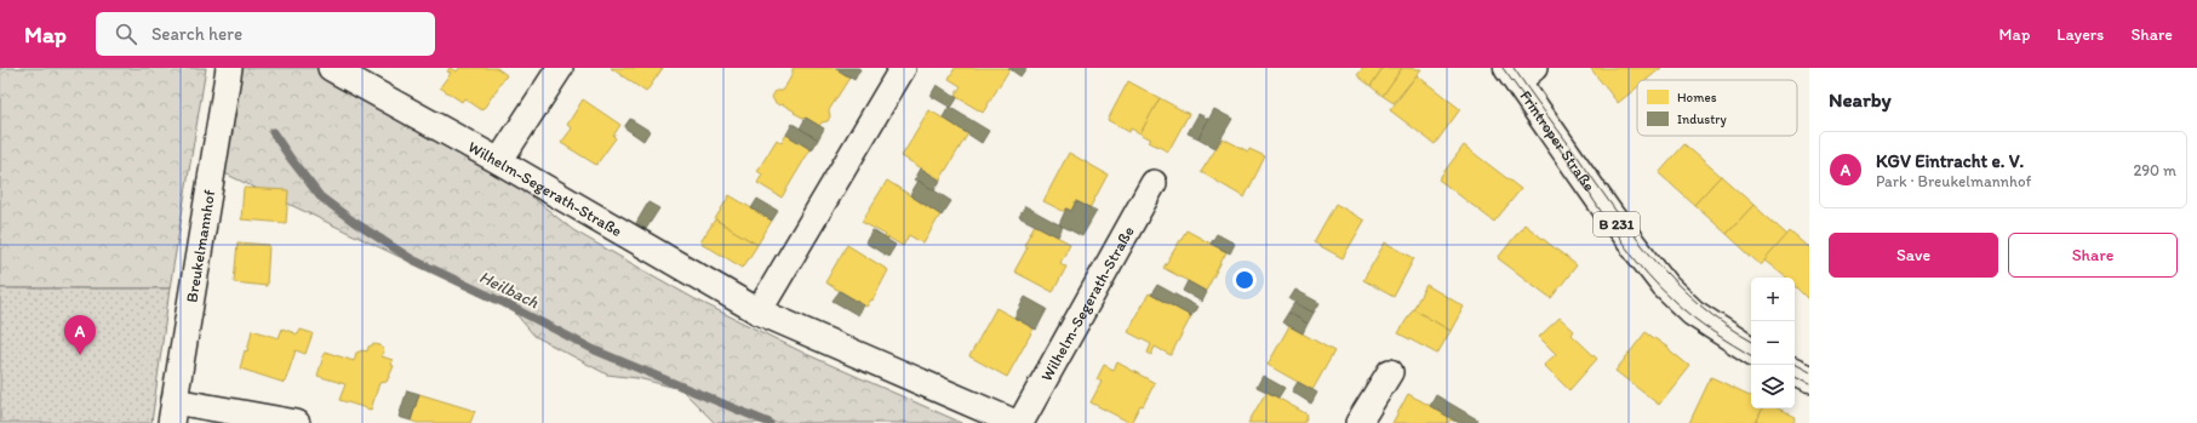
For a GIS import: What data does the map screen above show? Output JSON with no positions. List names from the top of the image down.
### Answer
{
  "streets": {
    "main road": ["Frintroper Straße", "B 231"],
    "street": ["Wilhelm-Segerath-Straße", "Breukelmannhof"]
  },
  "water": ["Heilbach"],
  "legend": ["Homes", "Industry"],
  "page": {
    "header": "Map",
    "search": "Search here",
    "nav": ["Map", "Layers", "Share"],
    "heading": "Nearby",
    "list": [
      {
        "mark": "A",
        "name": "KGV Eintracht e. V.",
        "note": "Park · Breukelmannhof",
        "value": "290 m"
      }
    ],
    "buttons": ["Save", "Share"],
    "map_buttons": ["+", "−"],
    "pins": "A"
  }
}
